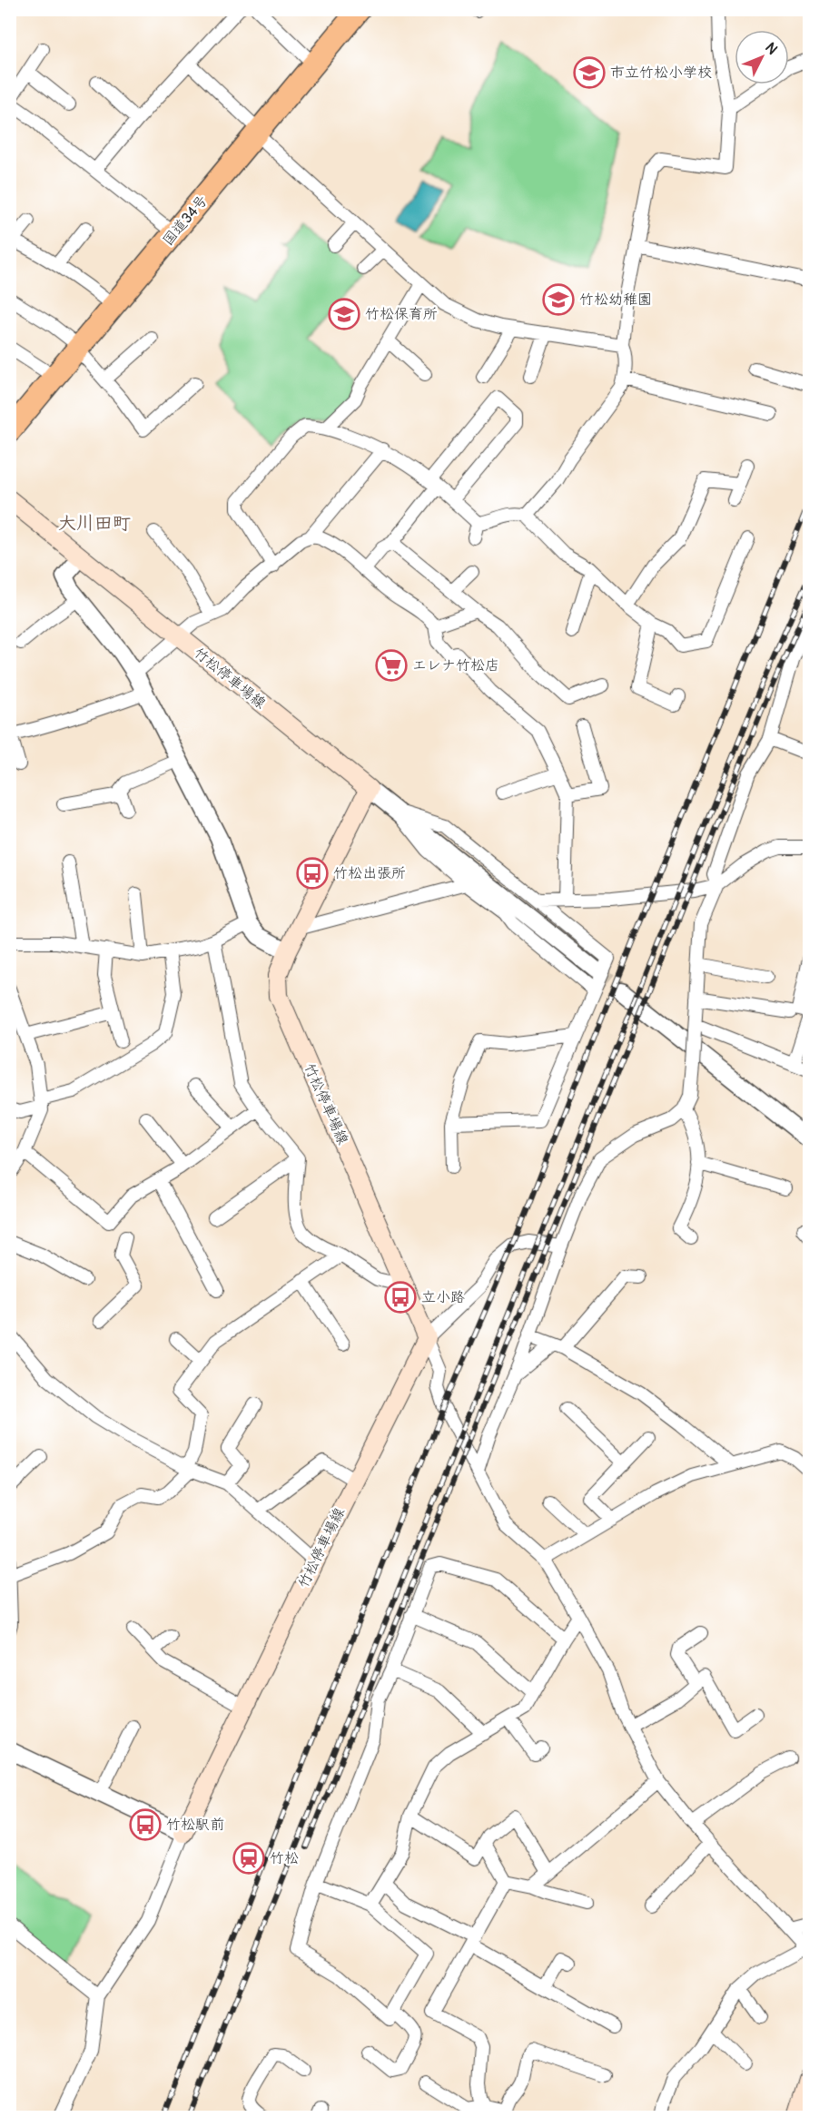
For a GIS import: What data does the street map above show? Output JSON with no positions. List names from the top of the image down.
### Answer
{
  "streets": {
    "highway": ["国道34号"],
    "main road": ["竹松停車場線"]
  },
  "districts": ["大川田町"],
  "places": {
    "school or university": ["市立竹松小学校", "竹松幼稚園", "竹松保育所"],
    "supermarket": ["エレナ竹松店"],
    "bus stop": ["竹松出張所", "立小路", "竹松駅前"],
    "station": ["竹松"]
  },
  "north": "top right"
}
